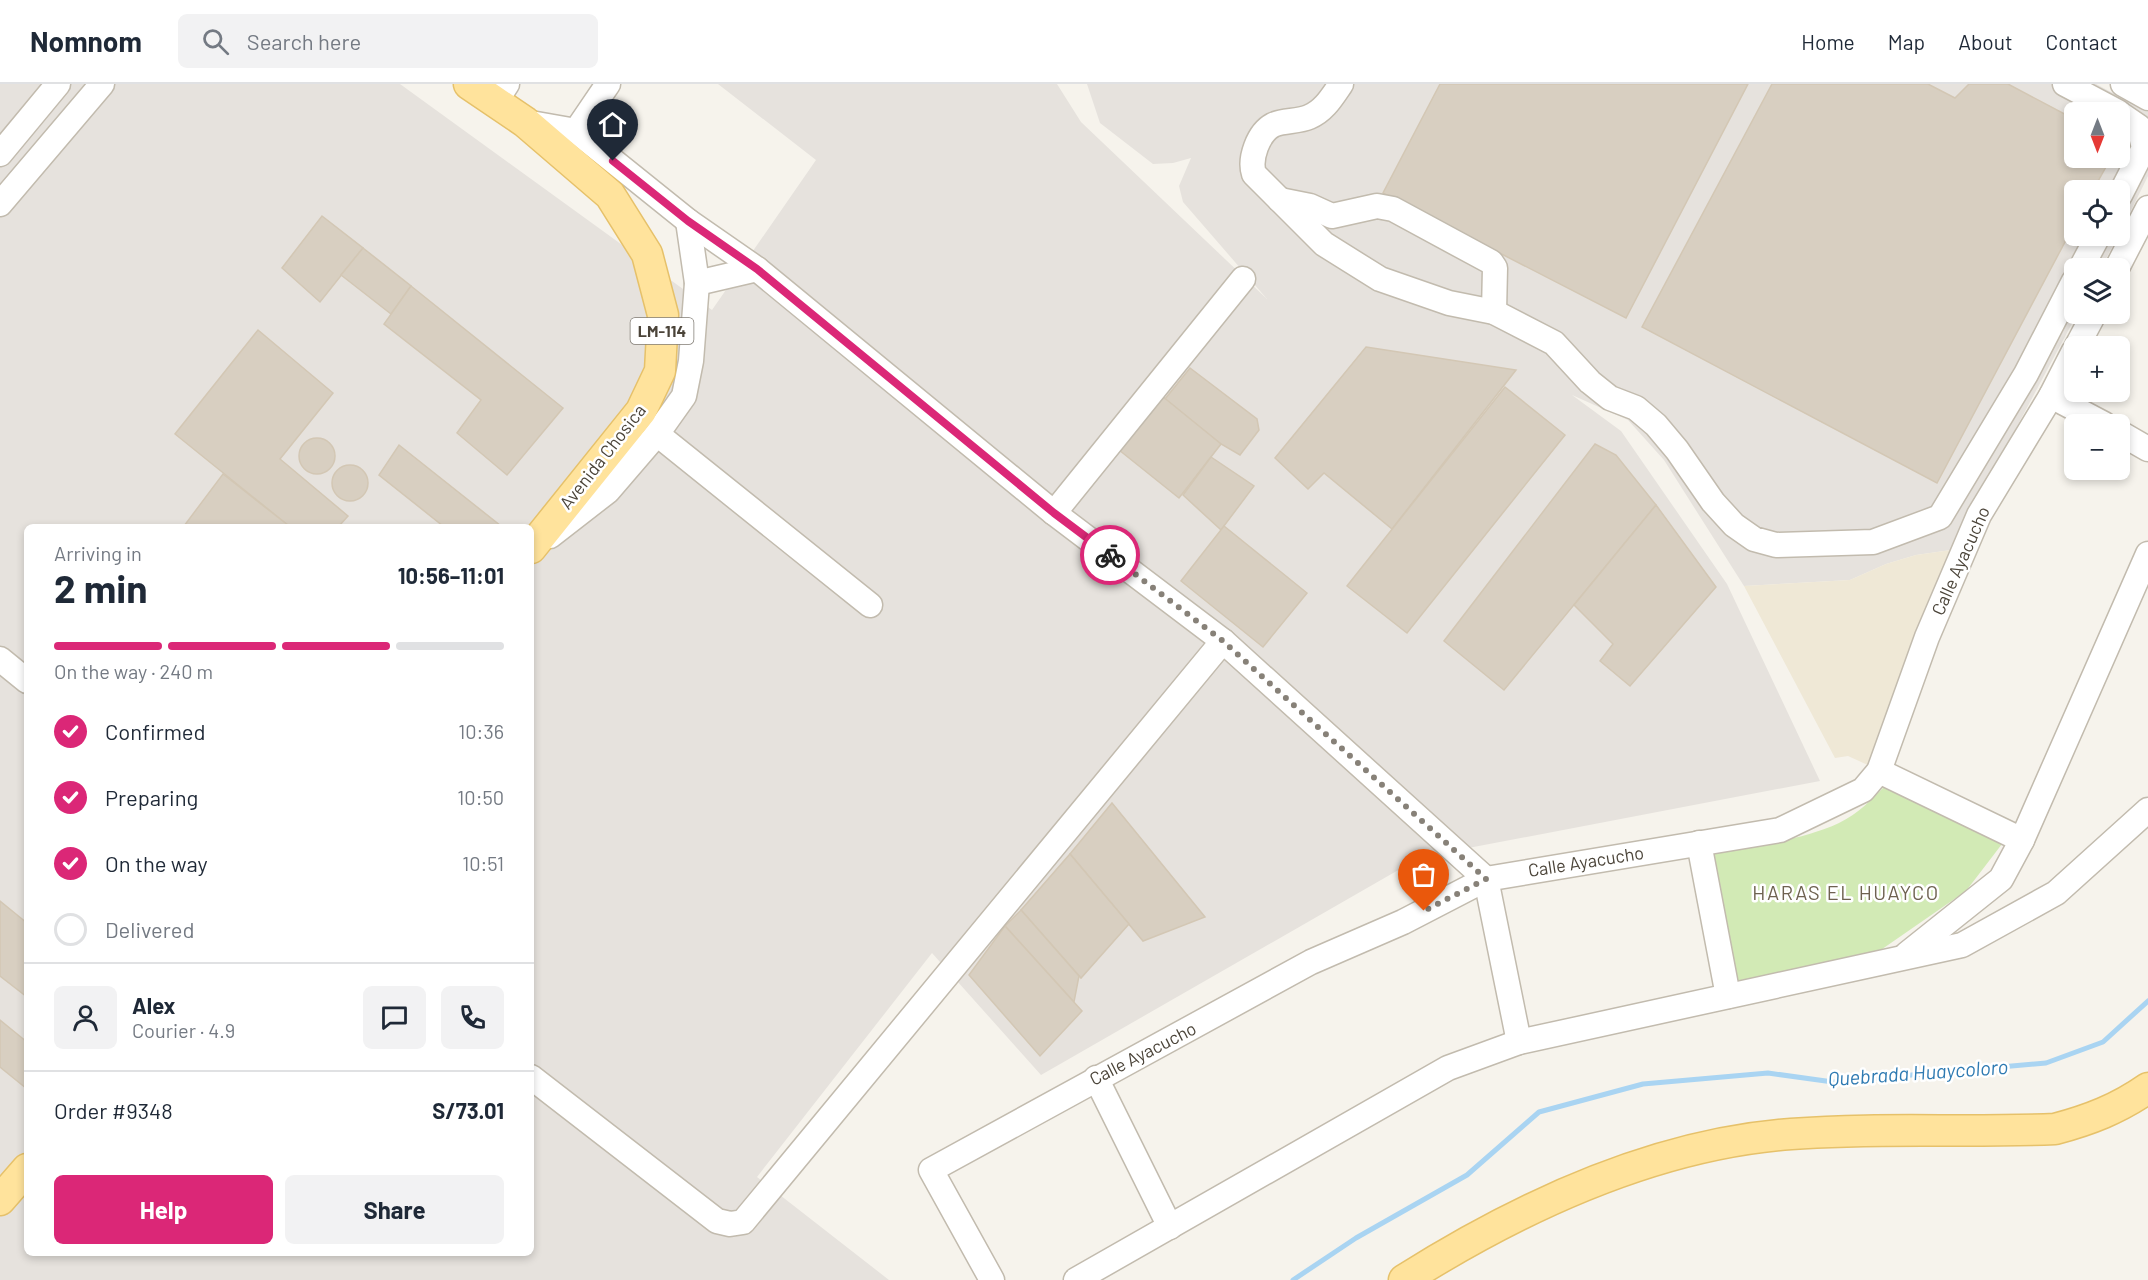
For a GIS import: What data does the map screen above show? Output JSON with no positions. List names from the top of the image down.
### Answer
{
  "streets": {
    "main road": ["LM-114", "Avenida Chosica"],
    "street": ["Calle Ayacucho"]
  },
  "crossings": [
    ["LM-114", "Avenida Chosica"]
  ],
  "districts": ["HARAS EL HUAYCO"],
  "water": ["Quebrada Huaycoloro"],
  "north": "bottom",
  "page": {
    "header": "Nomnom",
    "search": "Search here",
    "nav": [
      "Home",
      "Map",
      "About",
      "Contact"
    ],
    "map_buttons": ["+", "−"],
    "heading": ["2 min", "Arriving in", "10:56–11:01"],
    "panel": [
      "Alex",
      "Courier · 4.9",
      "Order #9348",
      "S/73.01"
    ],
    "bar": "On the way · 240 m",
    "list": [
      ["Confirmed", "10:36"],
      ["Preparing", "10:50"],
      ["On the way", "10:51"],
      "Delivered"
    ],
    "buttons": ["Help", "Share"]
  }
}
